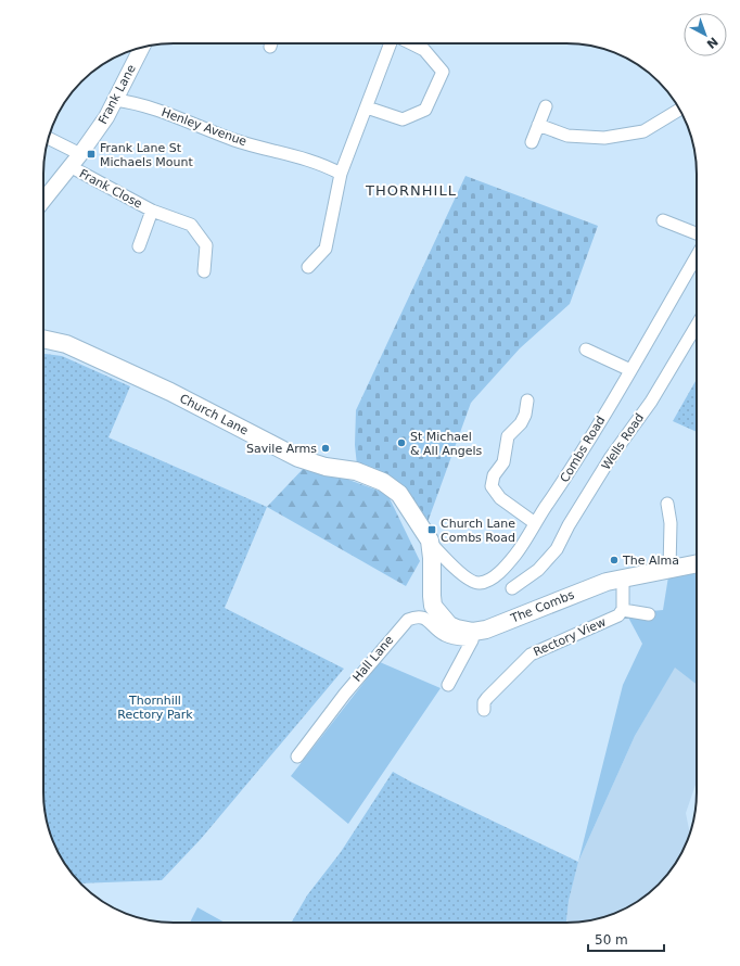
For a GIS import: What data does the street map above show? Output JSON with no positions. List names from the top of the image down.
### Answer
{
  "streets": {
    "main road": ["Church Lane", "The Combs"],
    "street": [
      "Frank Lane",
      "Henley Avenue",
      "Frank Close",
      "Wells Road",
      "Combs Road",
      "Rectory View",
      "Hall Lane"
    ]
  },
  "crossings": [
    ["Frank Lane", "Henley Avenue"],
    ["Frank Lane", "Frank Close"],
    ["Church Lane", "Combs Road"],
    ["The Combs", "Hall Lane"]
  ],
  "districts": ["THORNHILL"],
  "parks": ["Thornhill Rectory Park"],
  "places": {
    "transit": ["Frank Lane St Michaels Mount", "Church Lane Combs Road"],
    "other": ["St Michael & All Angels", "Savile Arms", "The Alma"]
  },
  "scale_bar": "50 m",
  "north": "bottom right"
}
